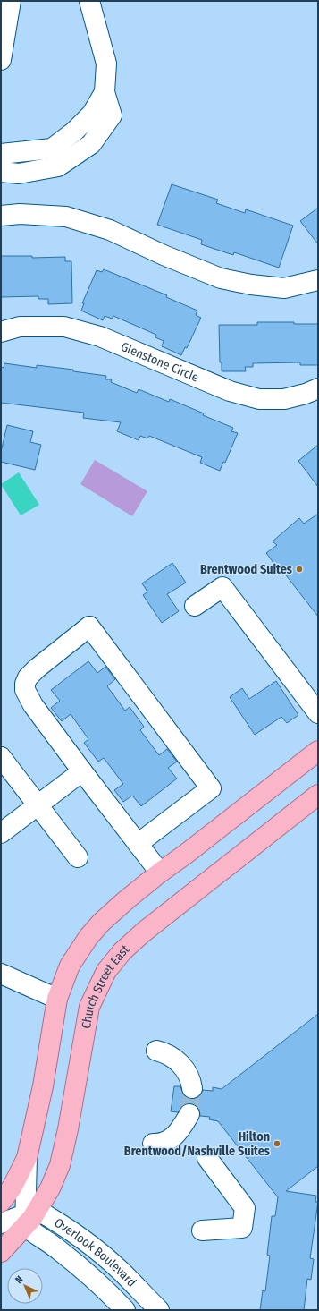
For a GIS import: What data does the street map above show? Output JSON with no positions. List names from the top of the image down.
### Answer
{
  "streets": {
    "main road": ["Church Street East"],
    "street": ["Glenstone Circle", "Overlook Boulevard"]
  },
  "crossings": [
    ["Church Street East", "Overlook Boulevard"]
  ],
  "places": ["Brentwood Suites", "Hilton Brentwood/Nashville Suites"],
  "north": "top left"
}
